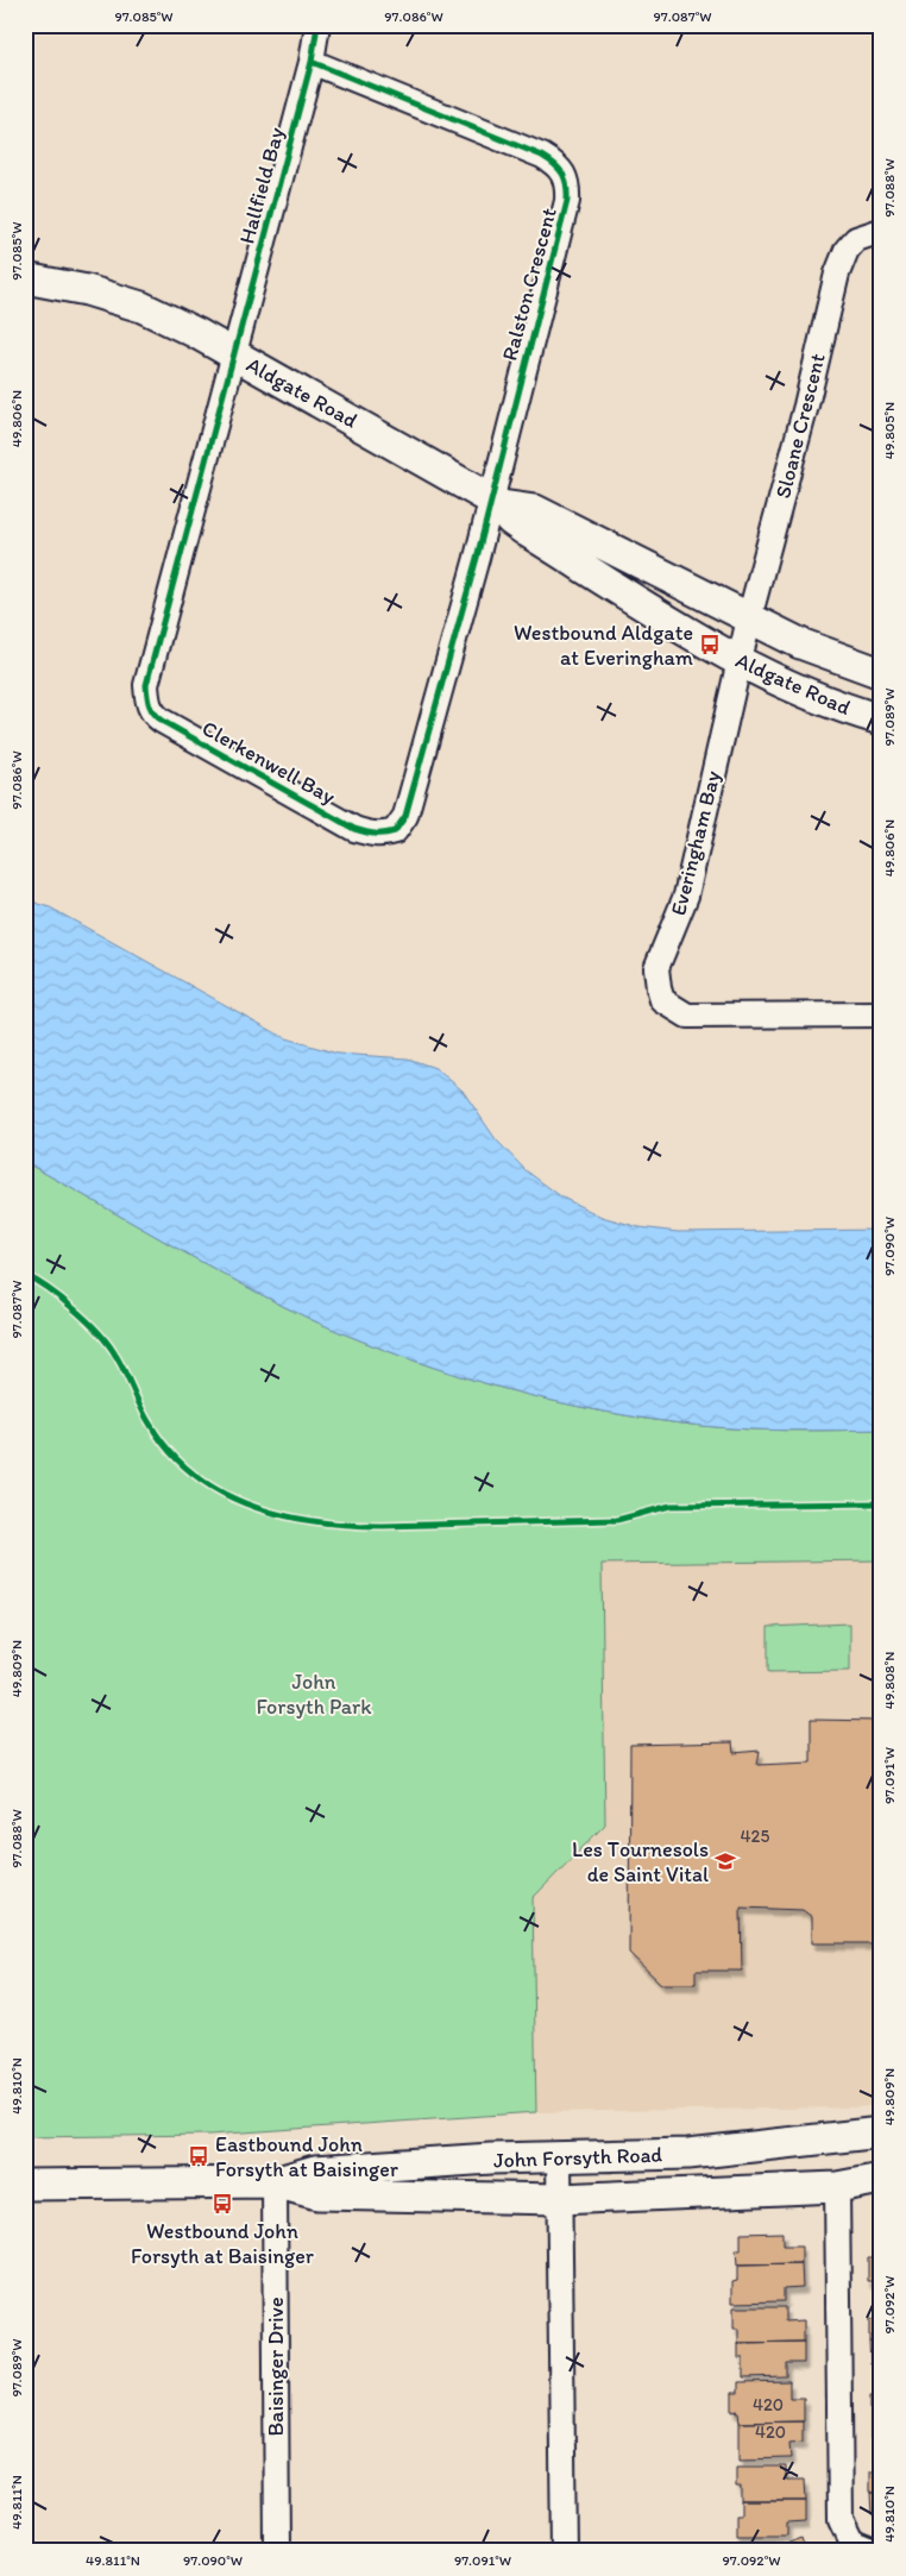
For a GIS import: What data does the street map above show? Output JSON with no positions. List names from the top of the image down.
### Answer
{
  "streets": {
    "street": [
      "Hallfield Bay",
      "Ralston Crescent",
      "Aldgate Road",
      "Sloane Crescent",
      "Clerkenwell Bay",
      "Everingham Bay",
      "John Forsyth Road",
      "Baisinger Drive"
    ]
  },
  "crossings": [
    ["Hallfield Bay", "Ralston Crescent"],
    ["Hallfield Bay", "Aldgate Road"],
    ["Hallfield Bay", "Clerkenwell Bay"],
    ["Ralston Crescent", "Aldgate Road"],
    ["Ralston Crescent", "Clerkenwell Bay"],
    ["Aldgate Road", "Sloane Crescent"],
    ["Aldgate Road", "Clerkenwell Bay"],
    ["Aldgate Road", "Everingham Bay"],
    ["Sloane Crescent", "Everingham Bay"],
    ["John Forsyth Road", "Baisinger Drive"]
  ],
  "parks": ["John Forsyth Park"],
  "places": {
    "bus stop": ["Westbound Aldgate at Everingham", "Eastbound John Forsyth at Baisinger", "Westbound John Forsyth at Baisinger"],
    "school or university": ["Les Tournesols de Saint Vital"]
  },
  "house_numbers": ["425", "420", "420"],
  "coordinates": [
    "97.085°W",
    "97.086°W",
    "97.087°W",
    "97.088°W",
    "49.806°N",
    "49.805°N",
    "97.089°W",
    "97.090°W",
    "49.809°N",
    "49.808°N",
    "97.091°W",
    "49.810°N",
    "97.092°W",
    "49.811°N"
  ]
}
